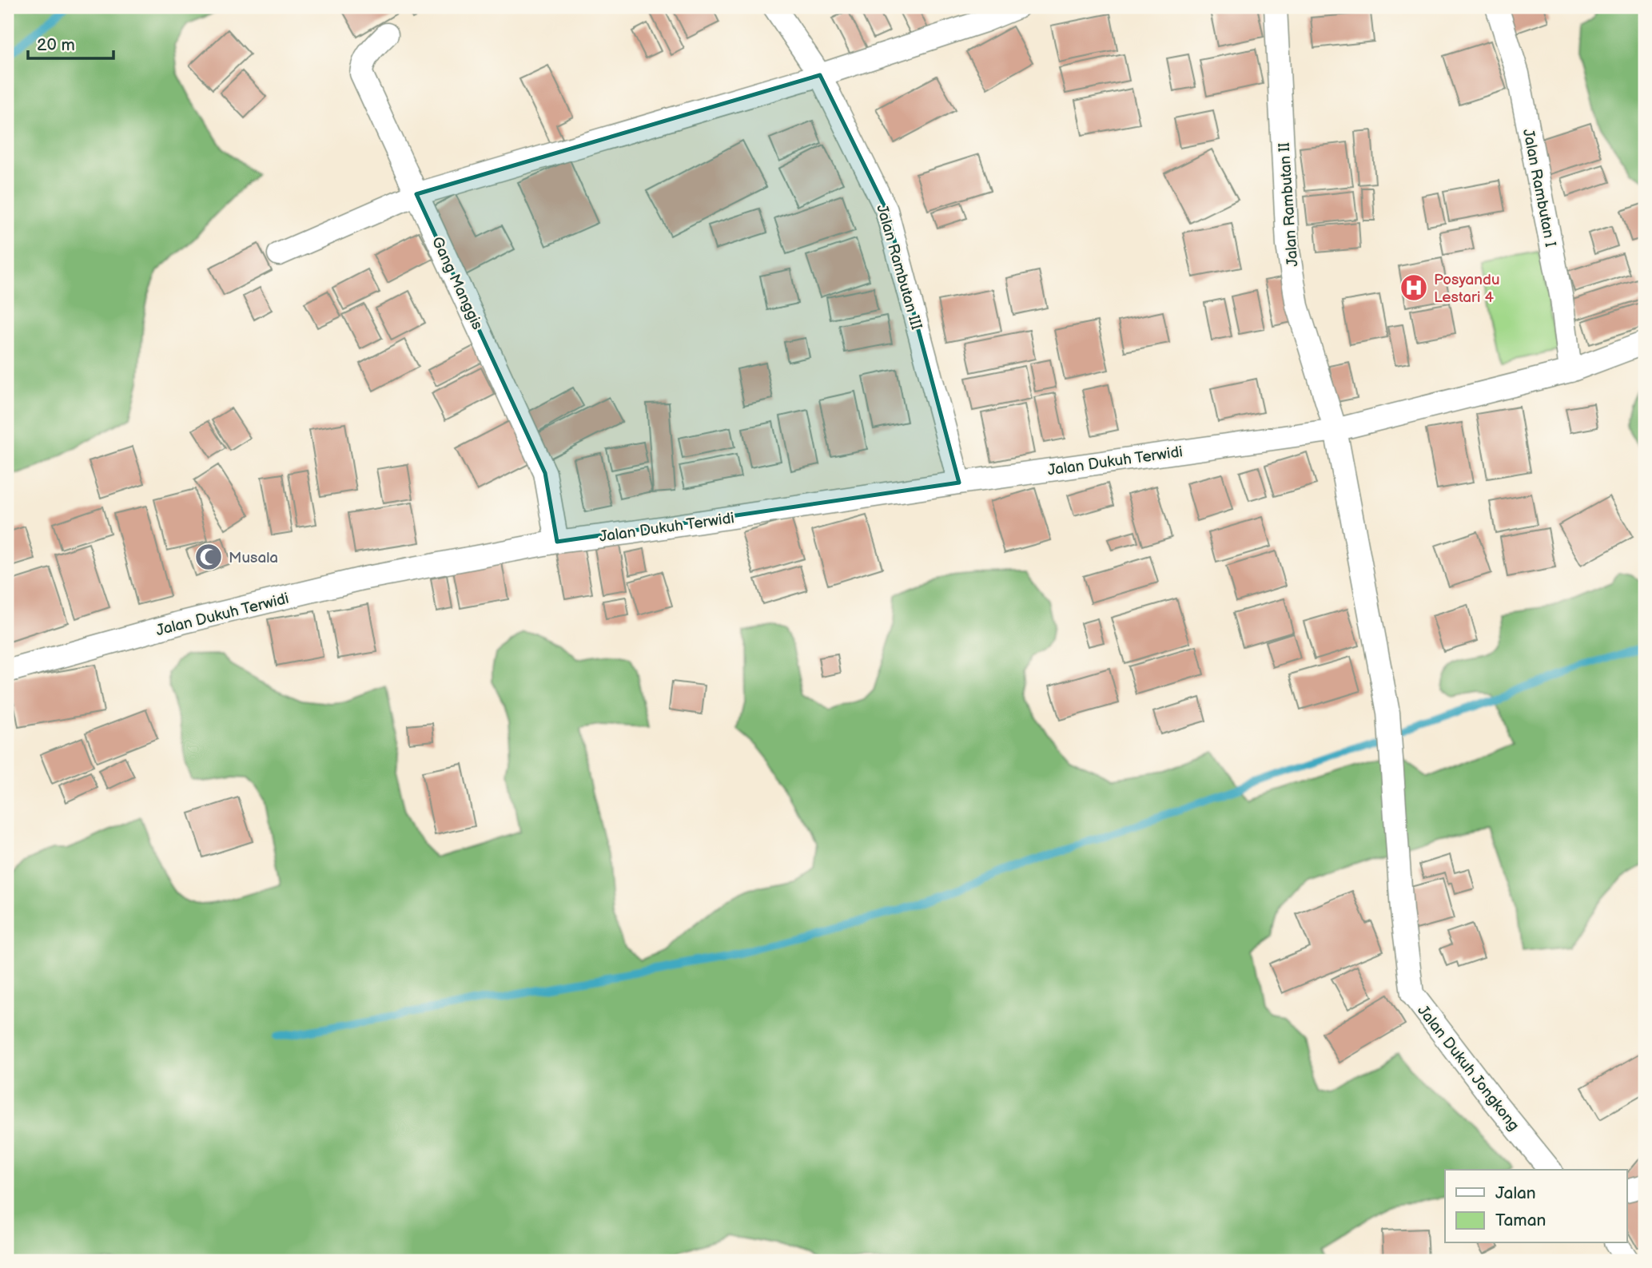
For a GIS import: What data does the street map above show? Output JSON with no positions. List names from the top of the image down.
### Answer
{
  "streets": {
    "street": [
      "Jalan Rambutan I",
      "Jalan Rambutan II",
      "Jalan Rambutan III",
      "Gang Manggis",
      "Jalan Dukuh Terwidi",
      "Jalan Dukuh Jongkong"
    ]
  },
  "crossings": [
    ["Jalan Rambutan I", "Jalan Dukuh Terwidi"],
    ["Jalan Rambutan II", "Jalan Dukuh Terwidi"],
    ["Jalan Rambutan II", "Jalan Dukuh Jongkong"],
    ["Jalan Rambutan III", "Jalan Dukuh Terwidi"],
    ["Gang Manggis", "Jalan Dukuh Terwidi"],
    ["Jalan Dukuh Terwidi", "Jalan Dukuh Jongkong"]
  ],
  "places": {
    "hospital": ["Posyandu Lestari 4"],
    "mosque": ["Musala"]
  },
  "legend": ["Jalan", "Taman"],
  "scale_bar": "20 m"
}
